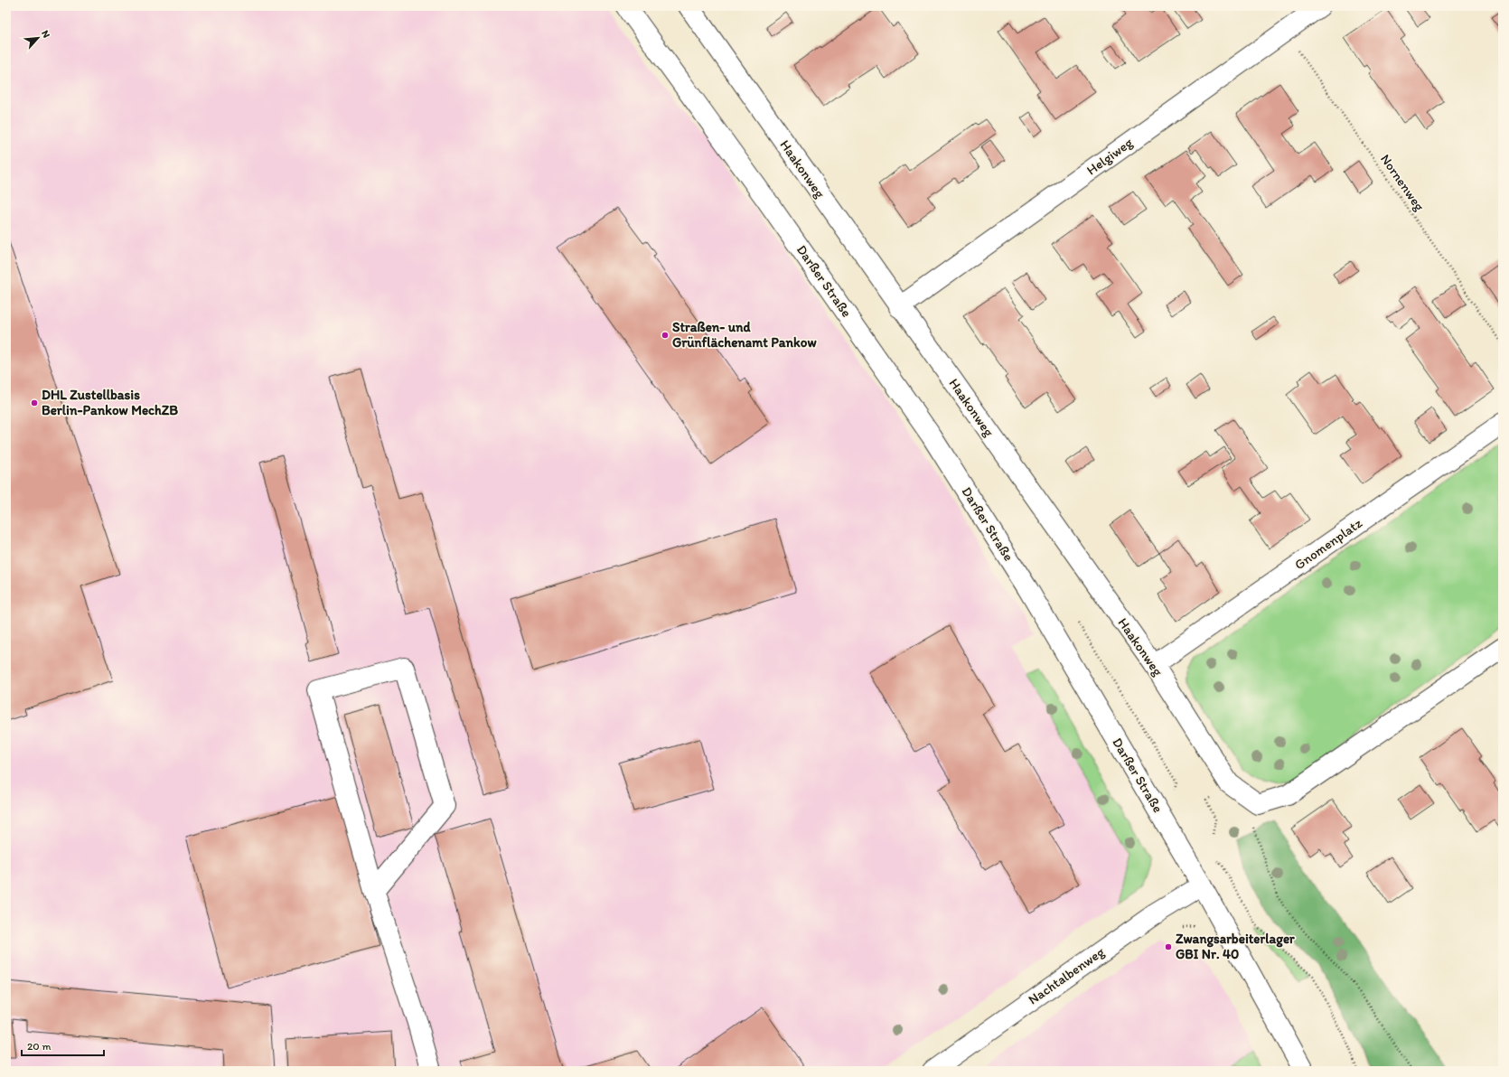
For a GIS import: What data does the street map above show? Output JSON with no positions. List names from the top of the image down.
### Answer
{
  "streets": {
    "street": [
      "Helgiweg",
      "Haakonweg",
      "Darßer Straße",
      "Gnomenplatz",
      "Nachtalbenweg"
    ],
    "path": ["Nornenweg"]
  },
  "crossings": [
    ["Helgiweg", "Haakonweg"],
    ["Helgiweg", "Nornenweg"],
    ["Haakonweg", "Gnomenplatz"],
    ["Darßer Straße", "Nachtalbenweg"]
  ],
  "places": ["Straßen- und Grünflächenamt Pankow", "DHL Zustellbasis Berlin-Pankow MechZB", "Zwangsarbeiterlager GBI Nr. 40"],
  "scale_bar": "20 m",
  "north": "top right"
}
